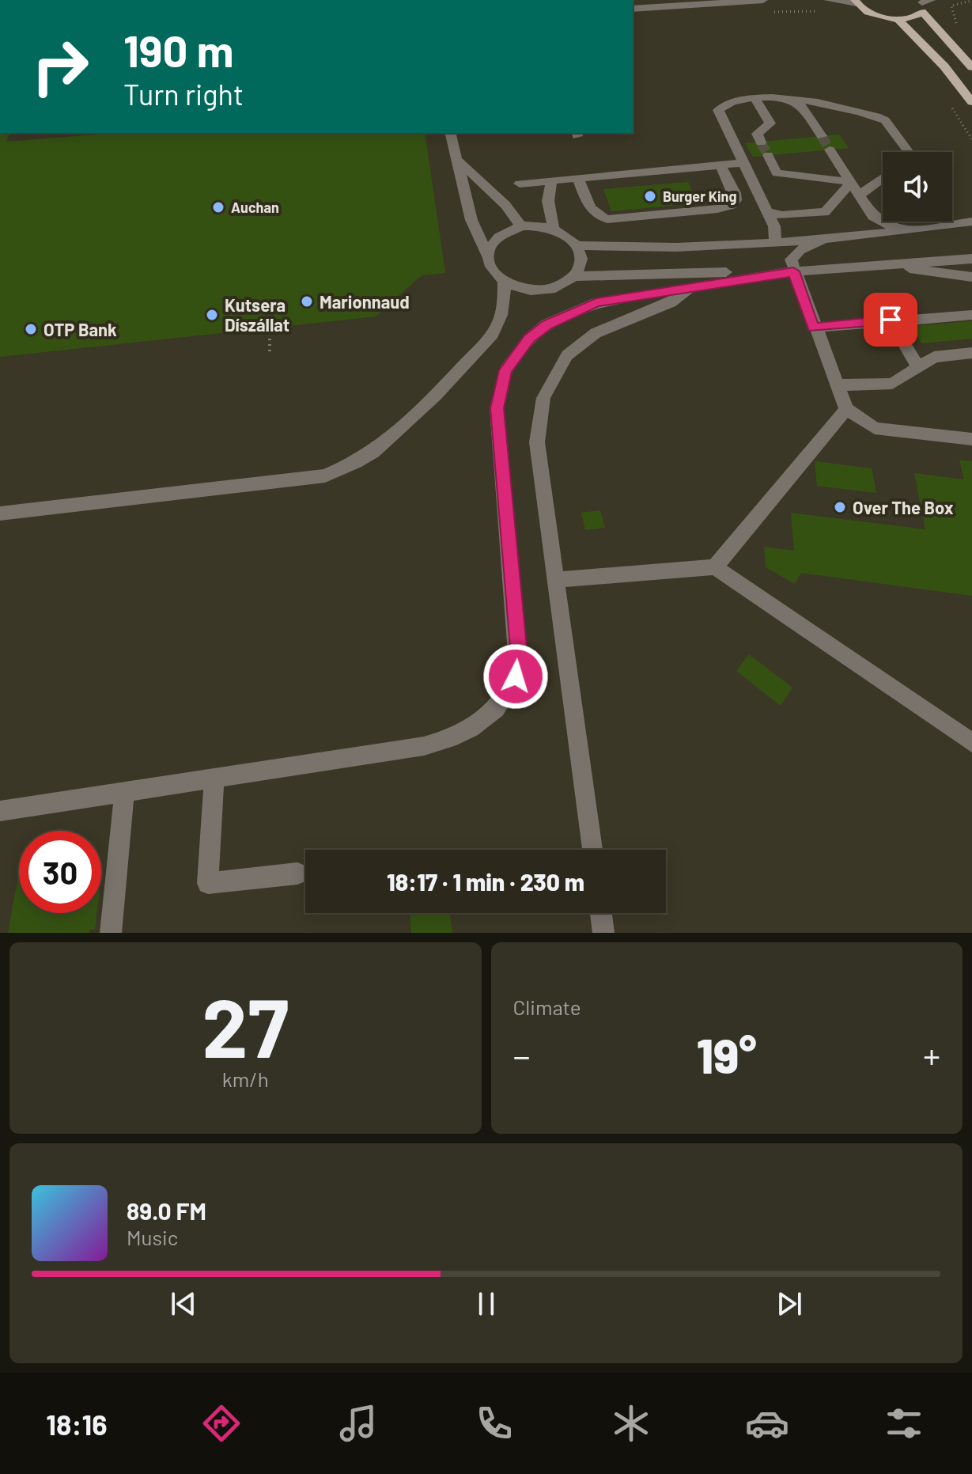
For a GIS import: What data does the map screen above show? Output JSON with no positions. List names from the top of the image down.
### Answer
{
  "places": [
    "Burger King",
    "Auchan",
    "Marionnaud",
    "Kutsera Díszállat",
    "OTP Bank",
    "Over The Box"
  ],
  "page": {
    "turn": ["190 m", "Turn right"],
    "limit": "30",
    "trip": "18:17 · 1 min · 230 m",
    "tile": [
      ["27", "km/h"],
      "Climate"
    ],
    "heat": ["−", "19°", "+"],
    "song": ["89.0 FM", "Music"],
    "tabs": "18:16"
  }
}
